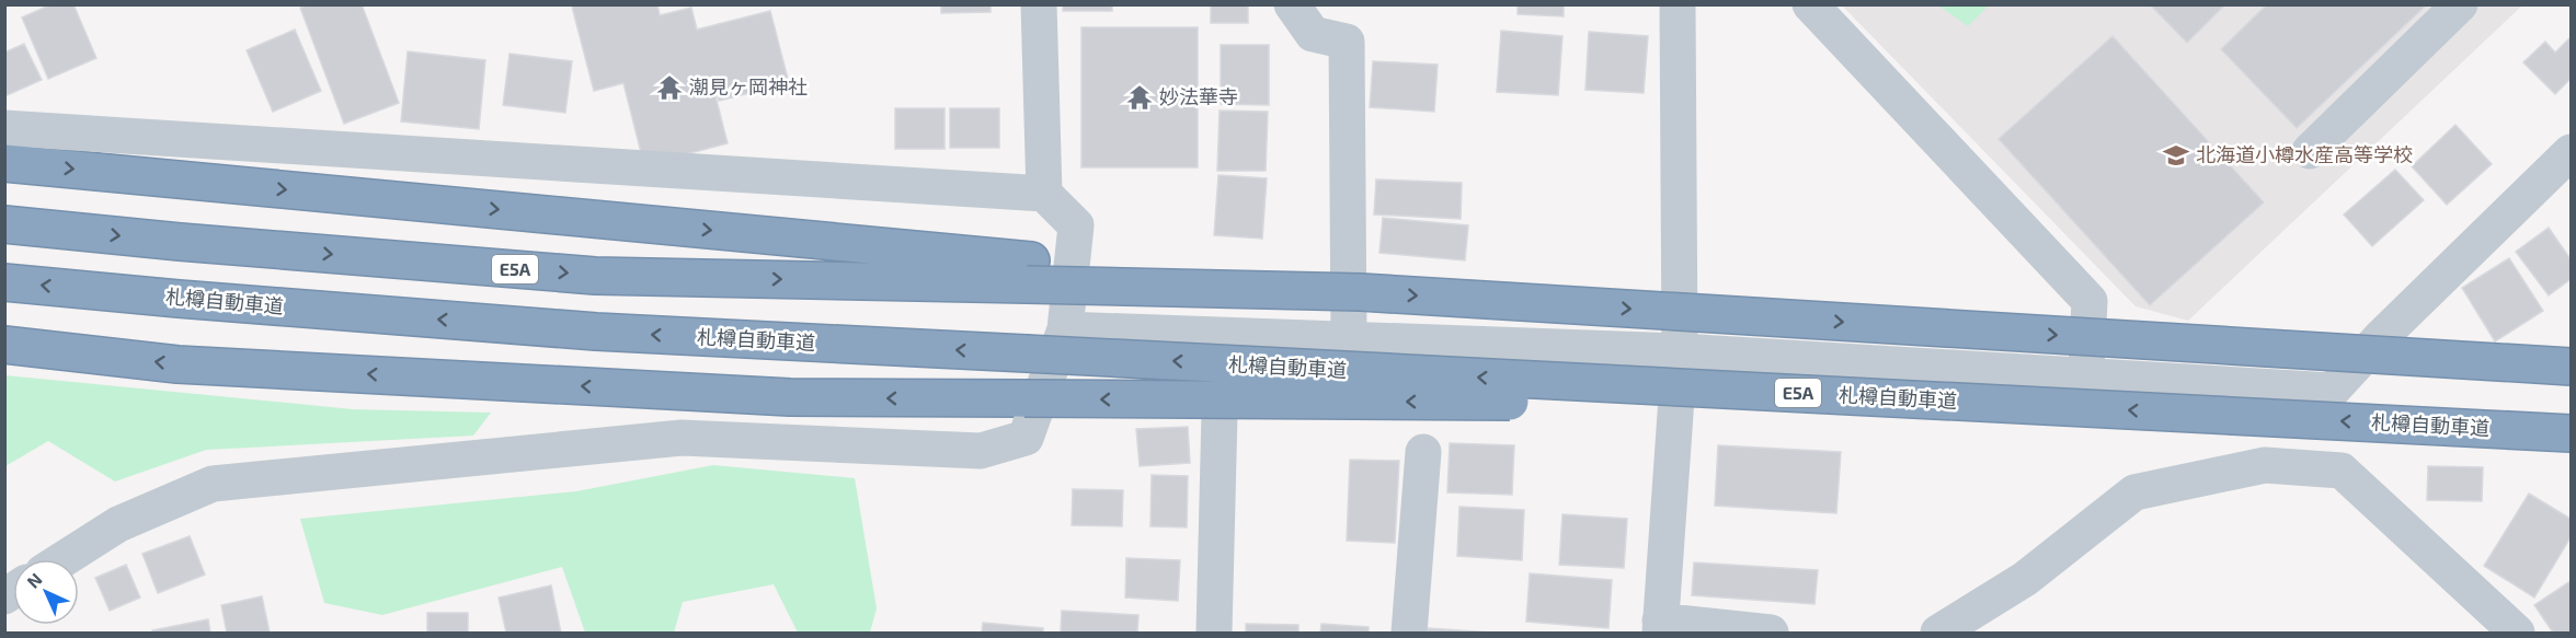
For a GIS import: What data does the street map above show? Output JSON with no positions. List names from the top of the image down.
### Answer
{
  "streets": {
    "highway": ["E5A", "札樽自動車道"]
  },
  "places": {
    "temple": ["潮見ヶ岡神社", "妙法華寺"],
    "school or university": ["北海道小樽水産高等学校"]
  },
  "north": "top left"
}
